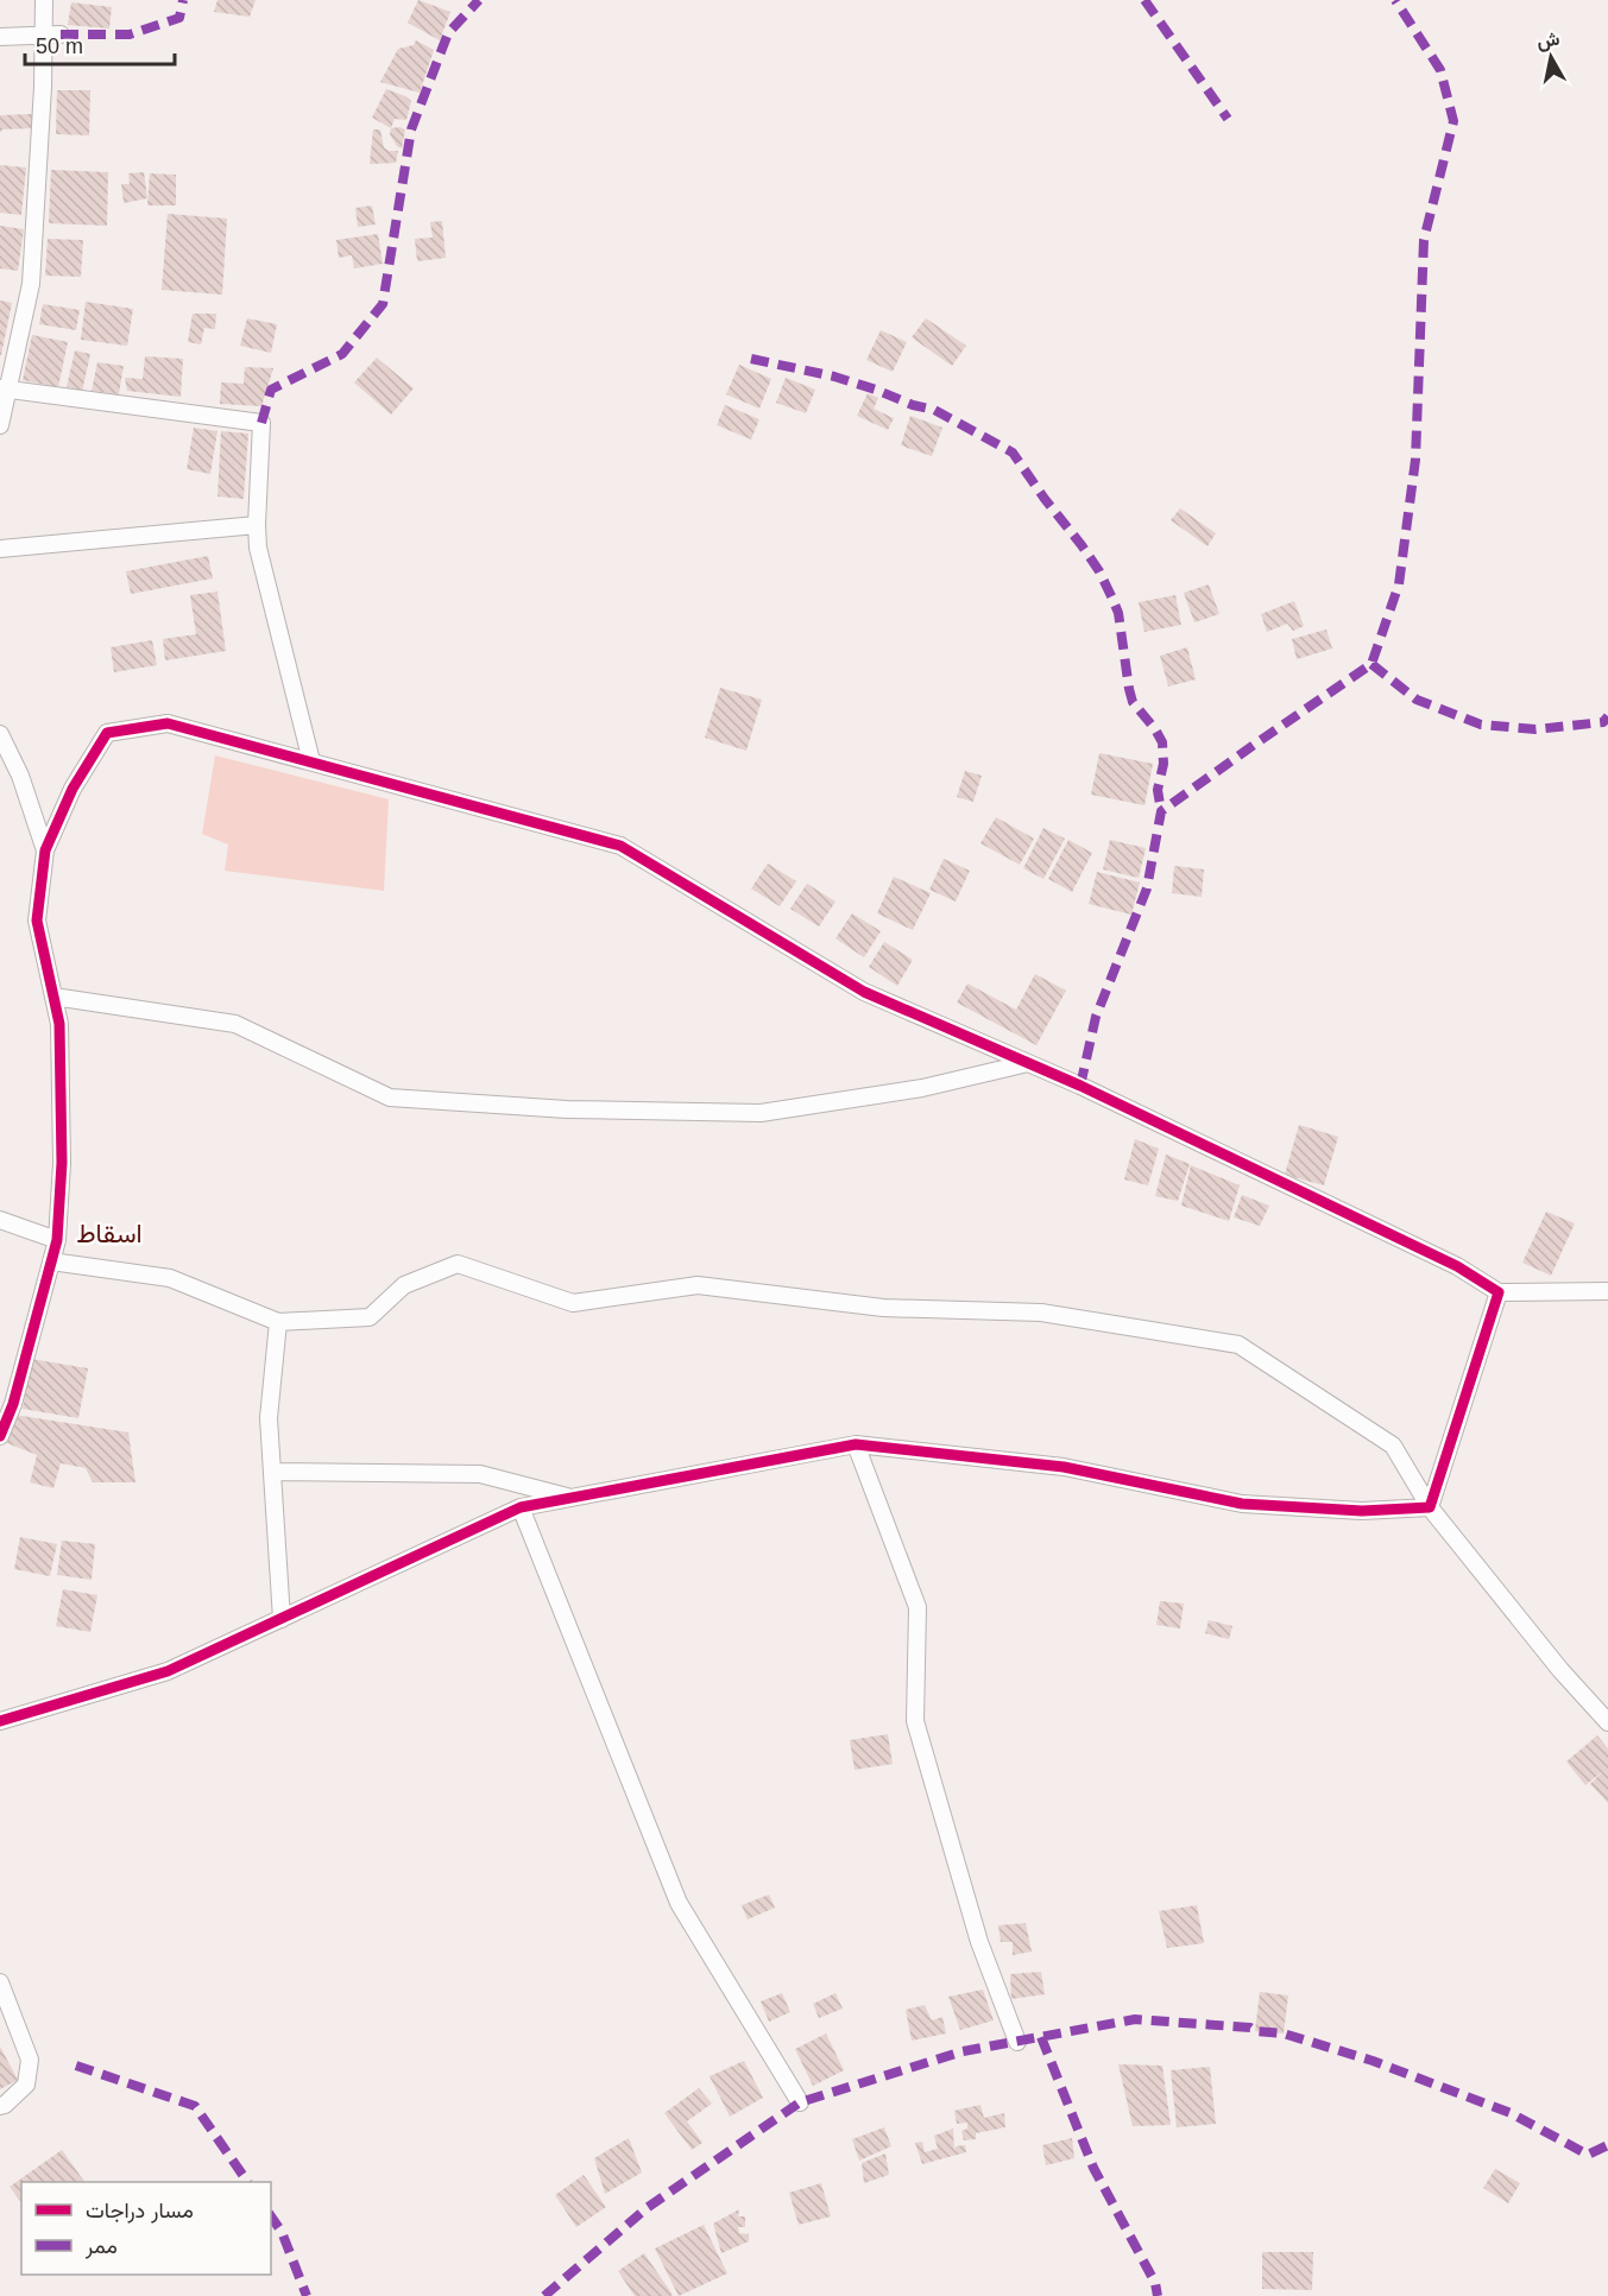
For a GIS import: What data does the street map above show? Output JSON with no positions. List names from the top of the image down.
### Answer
{
  "districts": ["اسقاط"],
  "legend": ["مسار دراجات", "ممر"],
  "scale_bar": "50 m",
  "north": "top"
}
